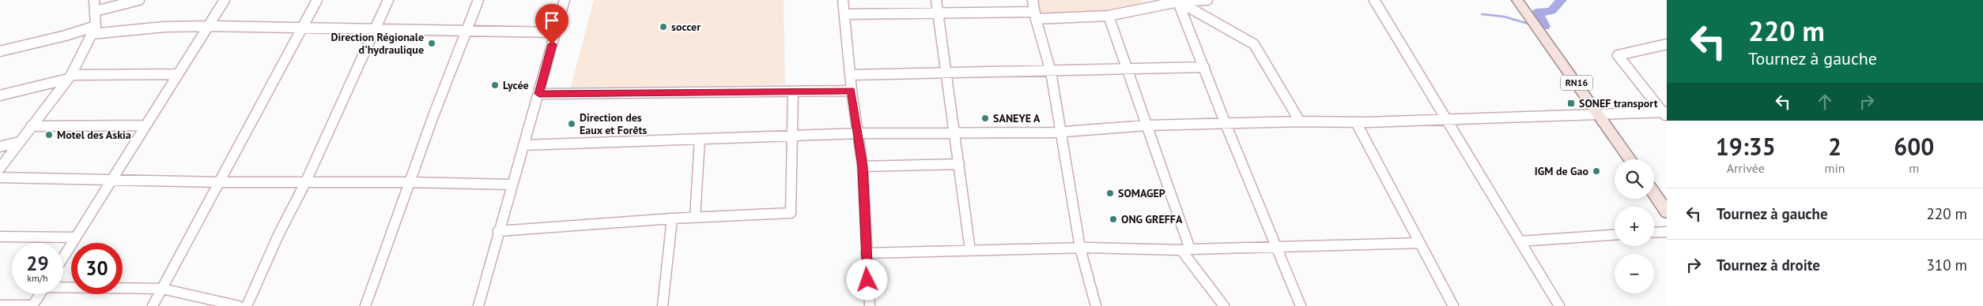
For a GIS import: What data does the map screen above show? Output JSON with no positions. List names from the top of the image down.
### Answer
{
  "streets": {
    "main road": ["RN16"]
  },
  "places": {
    "other": [
      "soccer",
      "Direction Régionale d'hydraulique",
      "Lycée",
      "SANEYE A",
      "Direction des Eaux et Forêts",
      "Motel des Askia",
      "IGM de Gao",
      "SOMAGEP",
      "ONG GREFFA"
    ],
    "transit": ["SONEF transport"]
  },
  "page": {
    "turn": ["220 m", "Tournez à gauche"],
    "eta": [
      "19:35",
      "Arrivée",
      "2",
      "min",
      "600",
      "m"
    ],
    "map_buttons": ["+", "−"],
    "list": [
      {
        "name": "Tournez à gauche",
        "value": "220 m"
      },
      {
        "name": "Tournez à droite",
        "value": "310 m"
      }
    ],
    "speed": "29 km/h",
    "limit": "30"
  }
}
